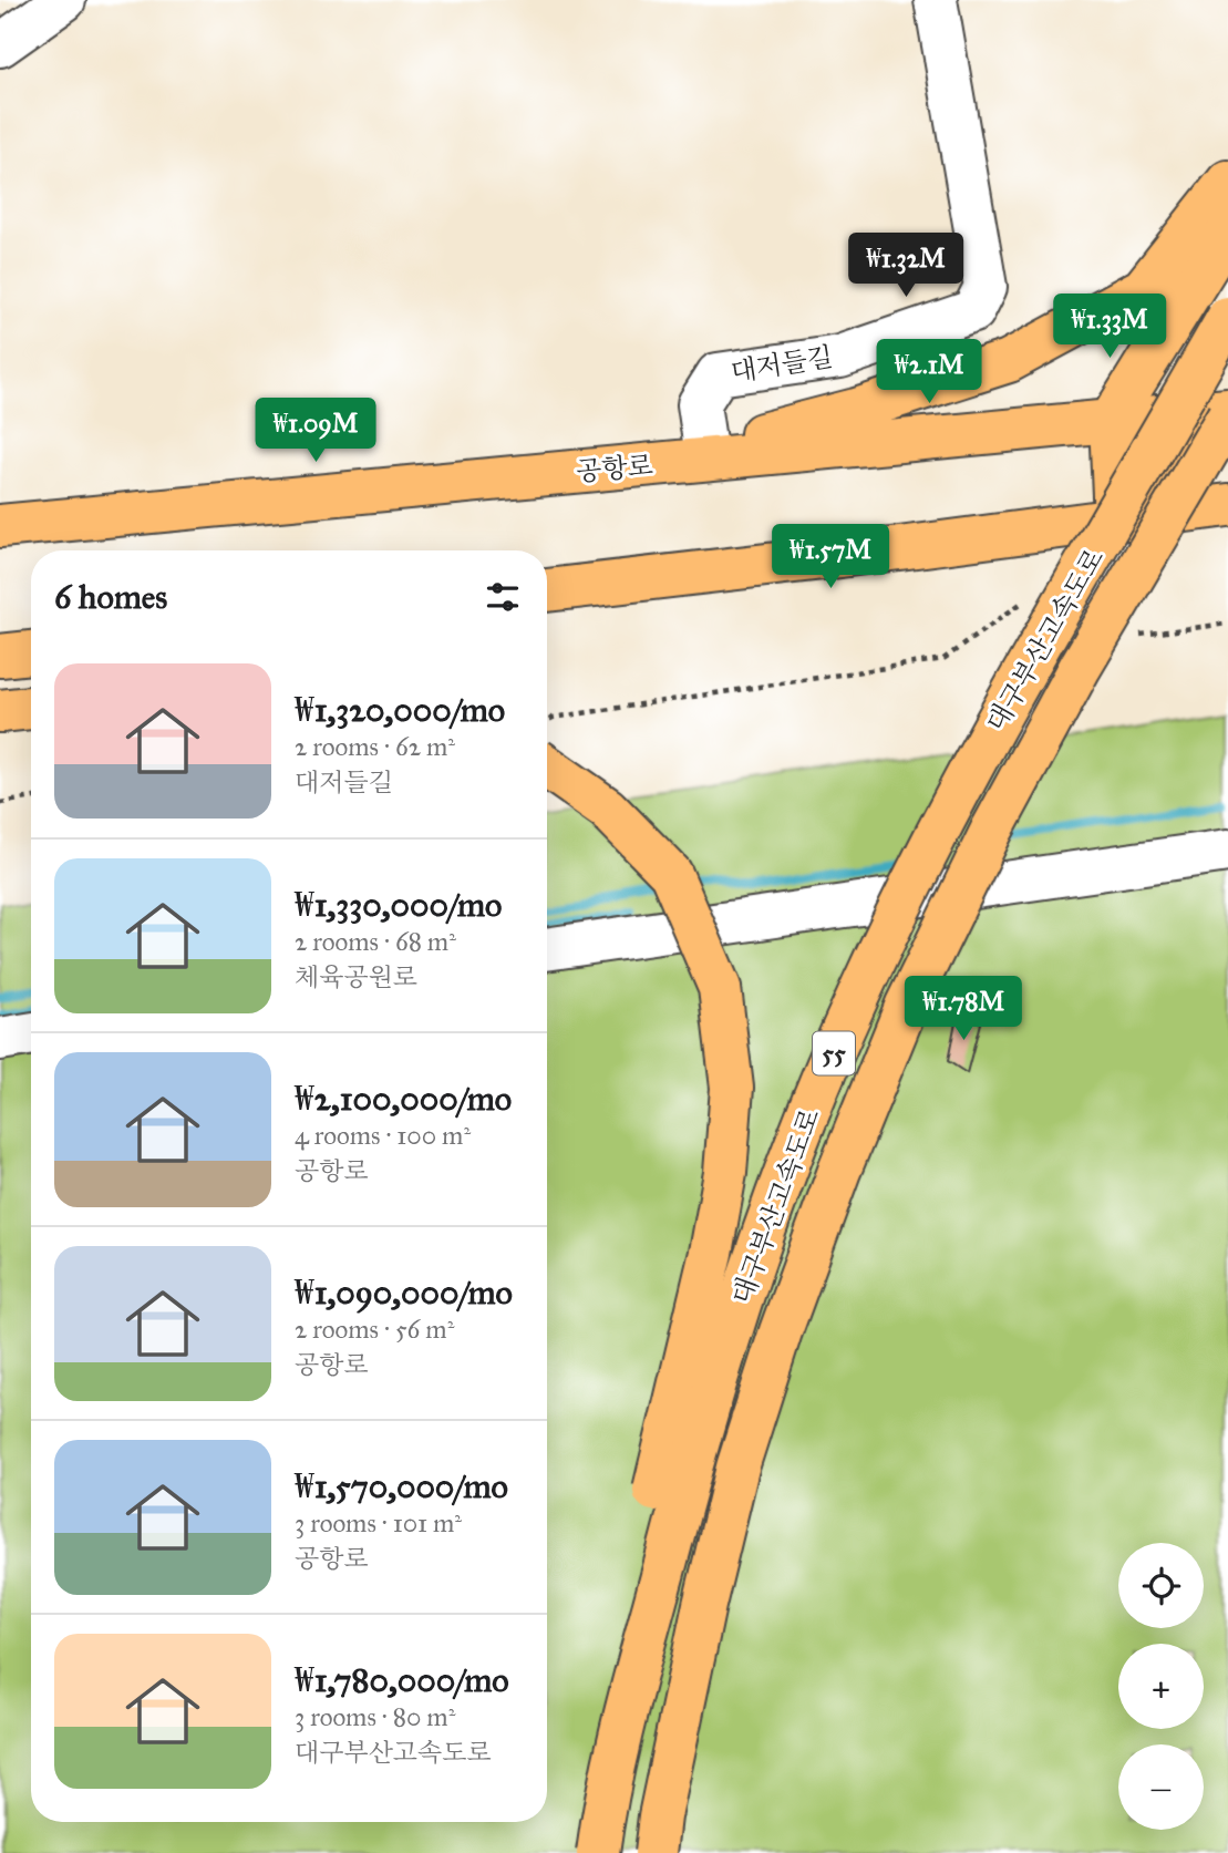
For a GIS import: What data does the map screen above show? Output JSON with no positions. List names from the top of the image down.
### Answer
{
  "streets": {
    "main road": ["공항로", "대구부산고속도로", "55"],
    "street": ["대저들길"]
  },
  "page": {
    "price": [
      "₩1.32M",
      "₩1.33M",
      "₩2.1M",
      "₩1.09M",
      "₩1.57M",
      "₩1.78M"
    ],
    "heading": "6 homes",
    "list": [
      {
        "name": "₩1,320,000/mo",
        "note": "2 rooms · 62 m² · 대저들길"
      },
      {
        "name": "₩1,330,000/mo",
        "note": "2 rooms · 68 m² · 체육공원로"
      },
      {
        "name": "₩2,100,000/mo",
        "note": "4 rooms · 100 m² · 공항로"
      },
      {
        "name": "₩1,090,000/mo",
        "note": "2 rooms · 56 m² · 공항로"
      },
      {
        "name": "₩1,570,000/mo",
        "note": "3 rooms · 101 m² · 공항로"
      },
      {
        "name": "₩1,780,000/mo",
        "note": "3 rooms · 80 m² · 대구부산고속도로"
      }
    ],
    "map_buttons": ["+", "−"]
  }
}
